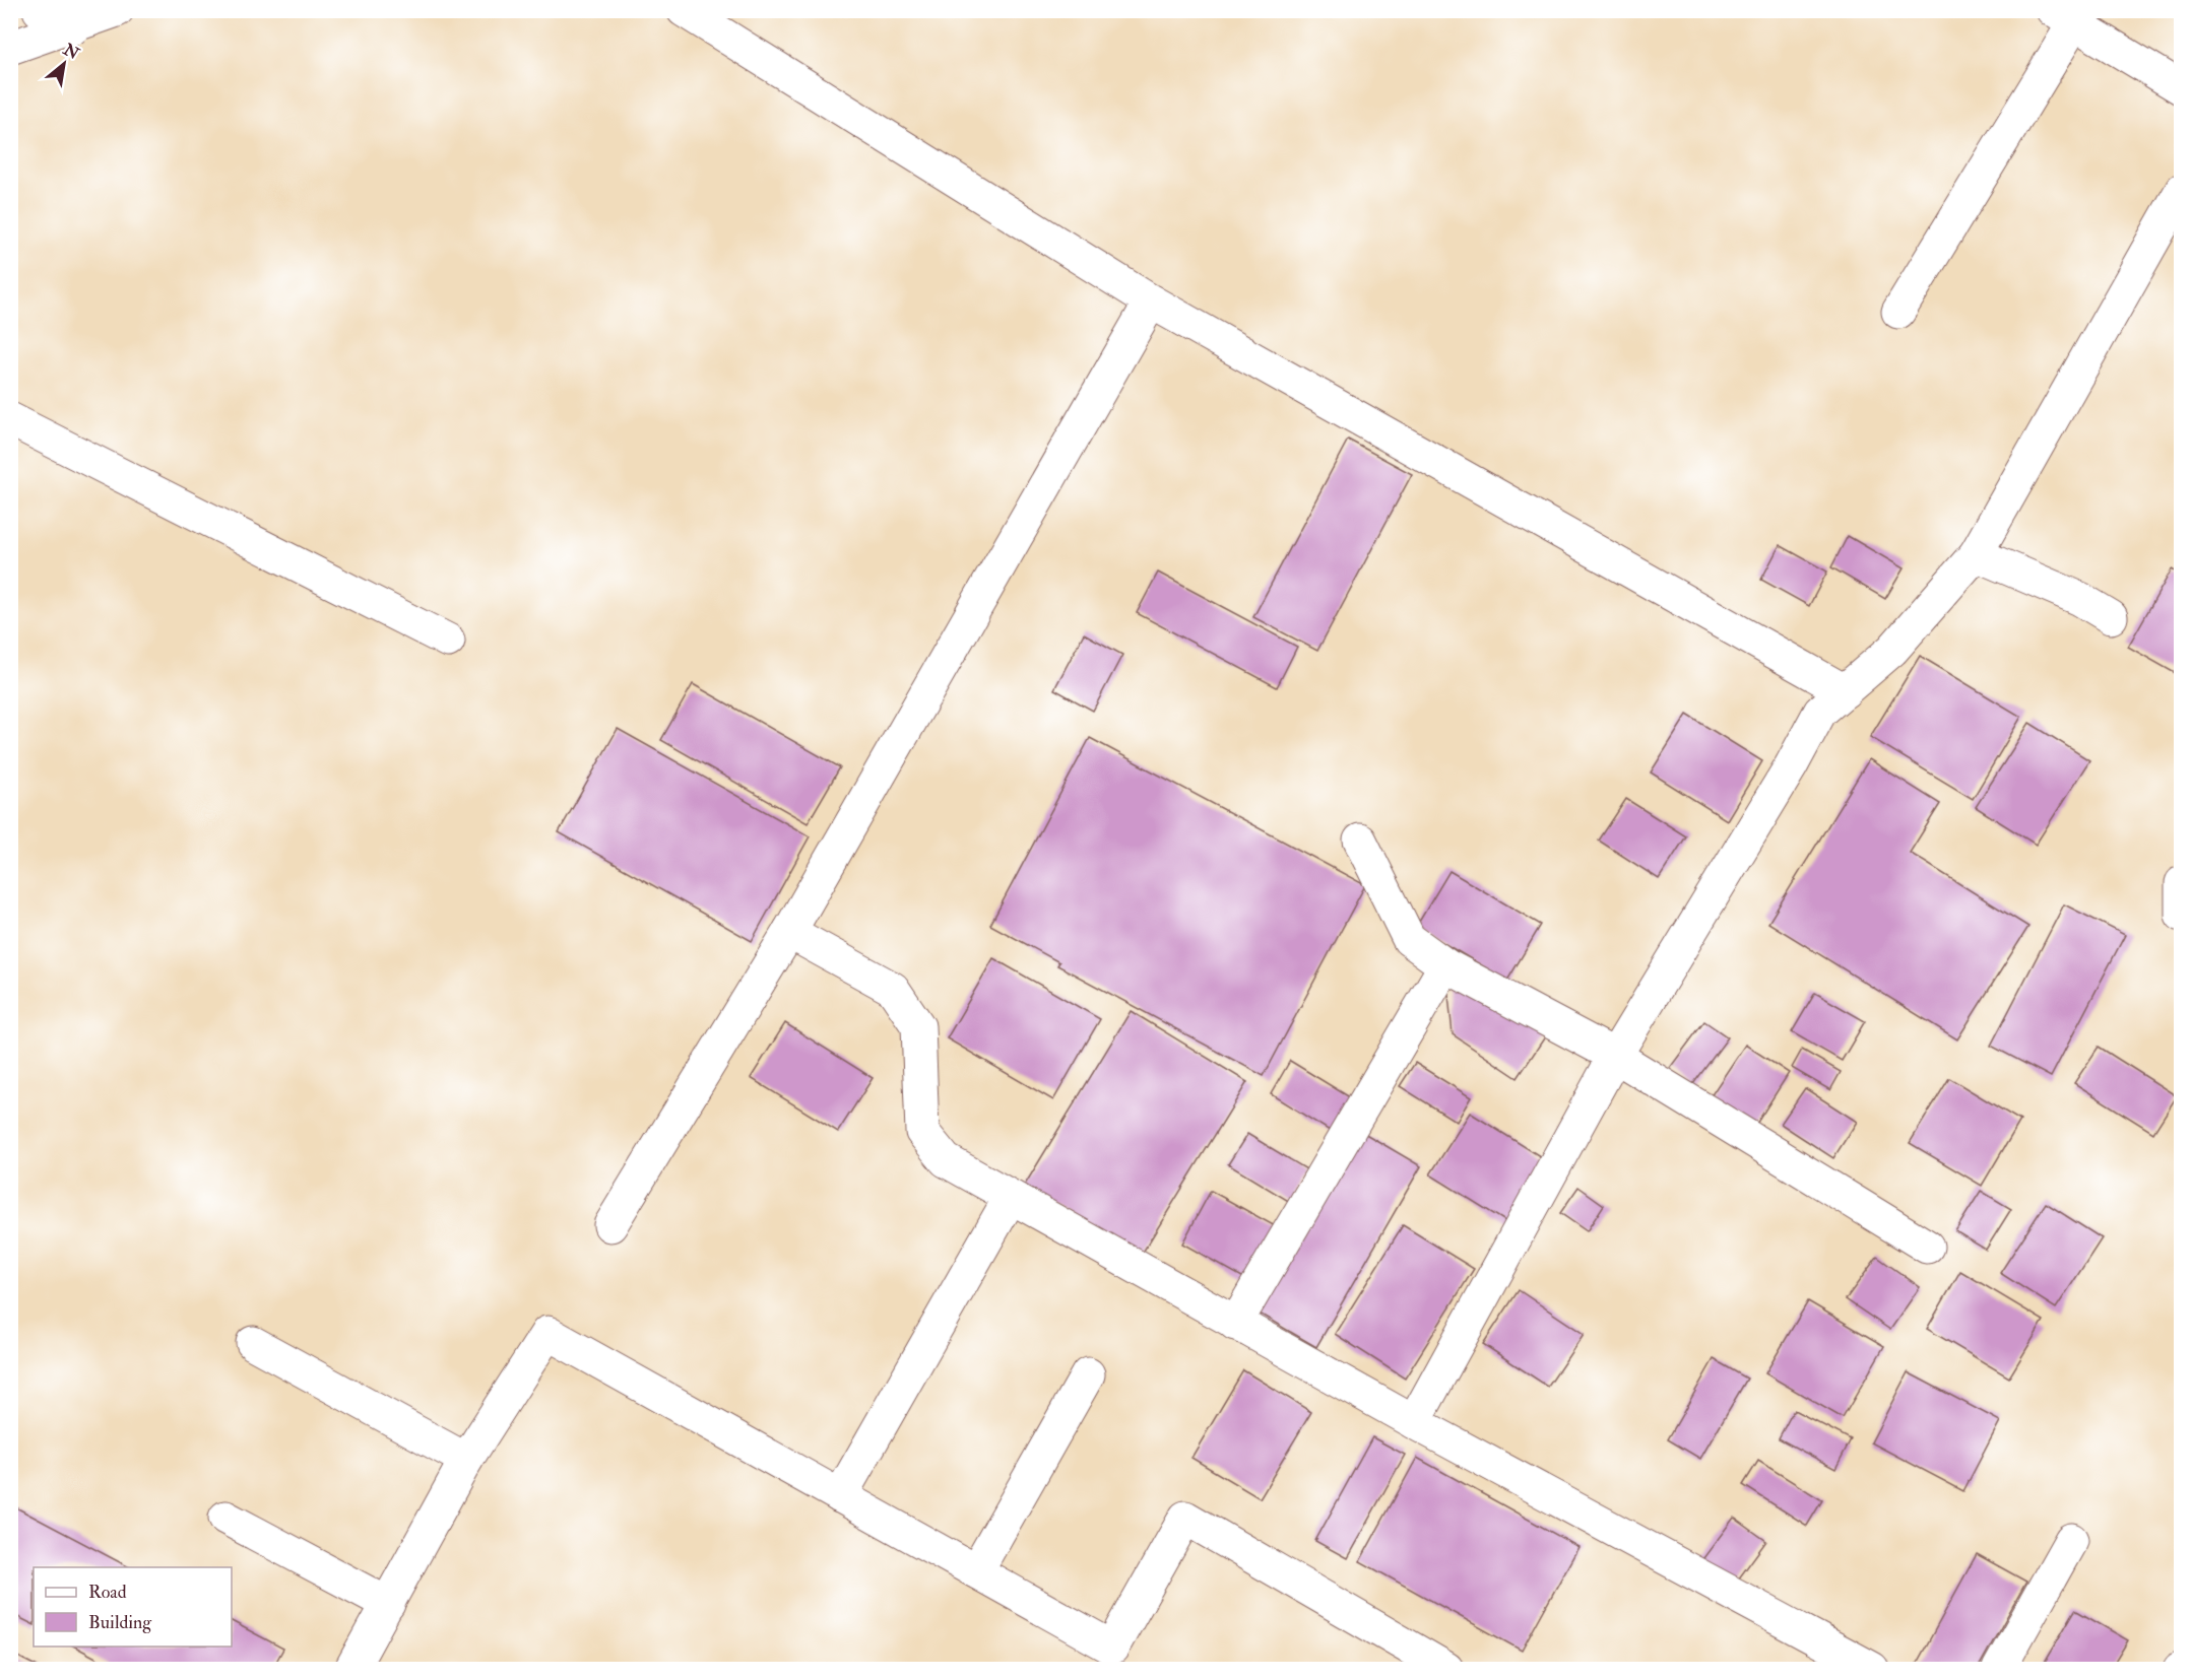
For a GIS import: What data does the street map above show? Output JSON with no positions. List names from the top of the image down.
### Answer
{
  "legend": ["Road", "Building"],
  "north": "top right"
}
